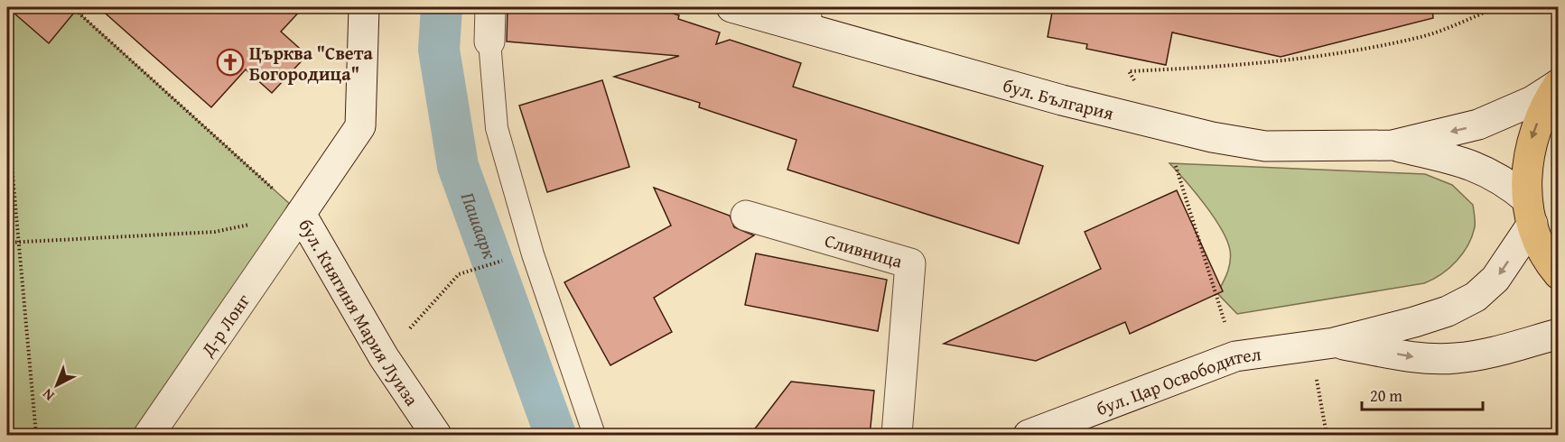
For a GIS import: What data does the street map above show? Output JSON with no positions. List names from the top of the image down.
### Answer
{
  "streets": {
    "street": [
      "бул. България",
      "Сливница",
      "бул. Княгиня Мария Луиза",
      "Д-р Лонг",
      "бул. Цар Освободител"
    ]
  },
  "crossings": [
    ["бул. България", "бул. Цар Освободител"],
    ["бул. Княгиня Мария Луиза", "Д-р Лонг"]
  ],
  "water": ["Пашаарк"],
  "places": {
    "church": ["Църква \"Света Богородица\""]
  },
  "scale_bar": "20 m",
  "north": "bottom left"
}
